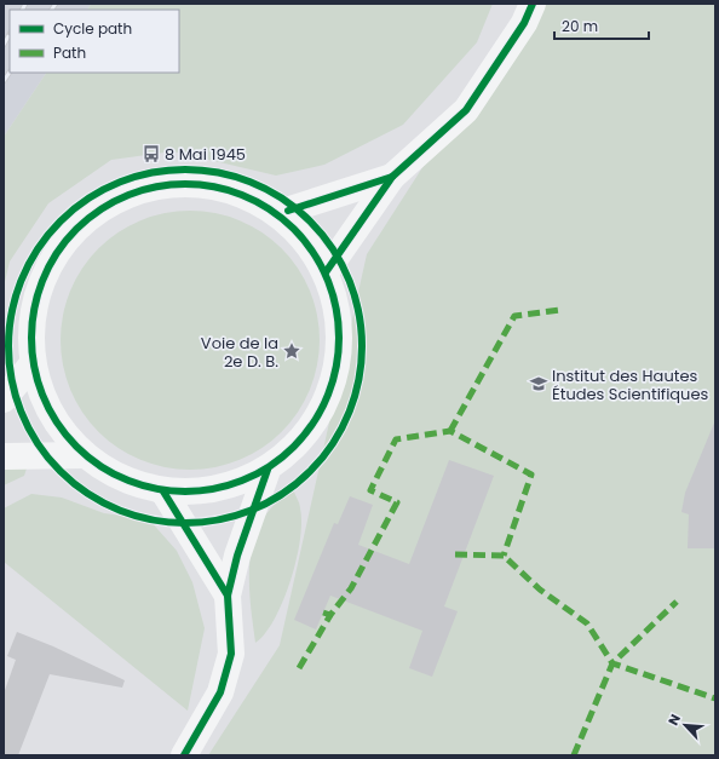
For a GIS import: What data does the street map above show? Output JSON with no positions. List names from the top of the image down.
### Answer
{
  "places": {
    "bus stop": ["8 Mai 1945"],
    "place": ["Voie de la 2e D. B."],
    "school or university": ["Institut des Hautes Études Scientifiques"]
  },
  "legend": ["Cycle path", "Path"],
  "scale_bar": "20 m",
  "north": "top left"
}
